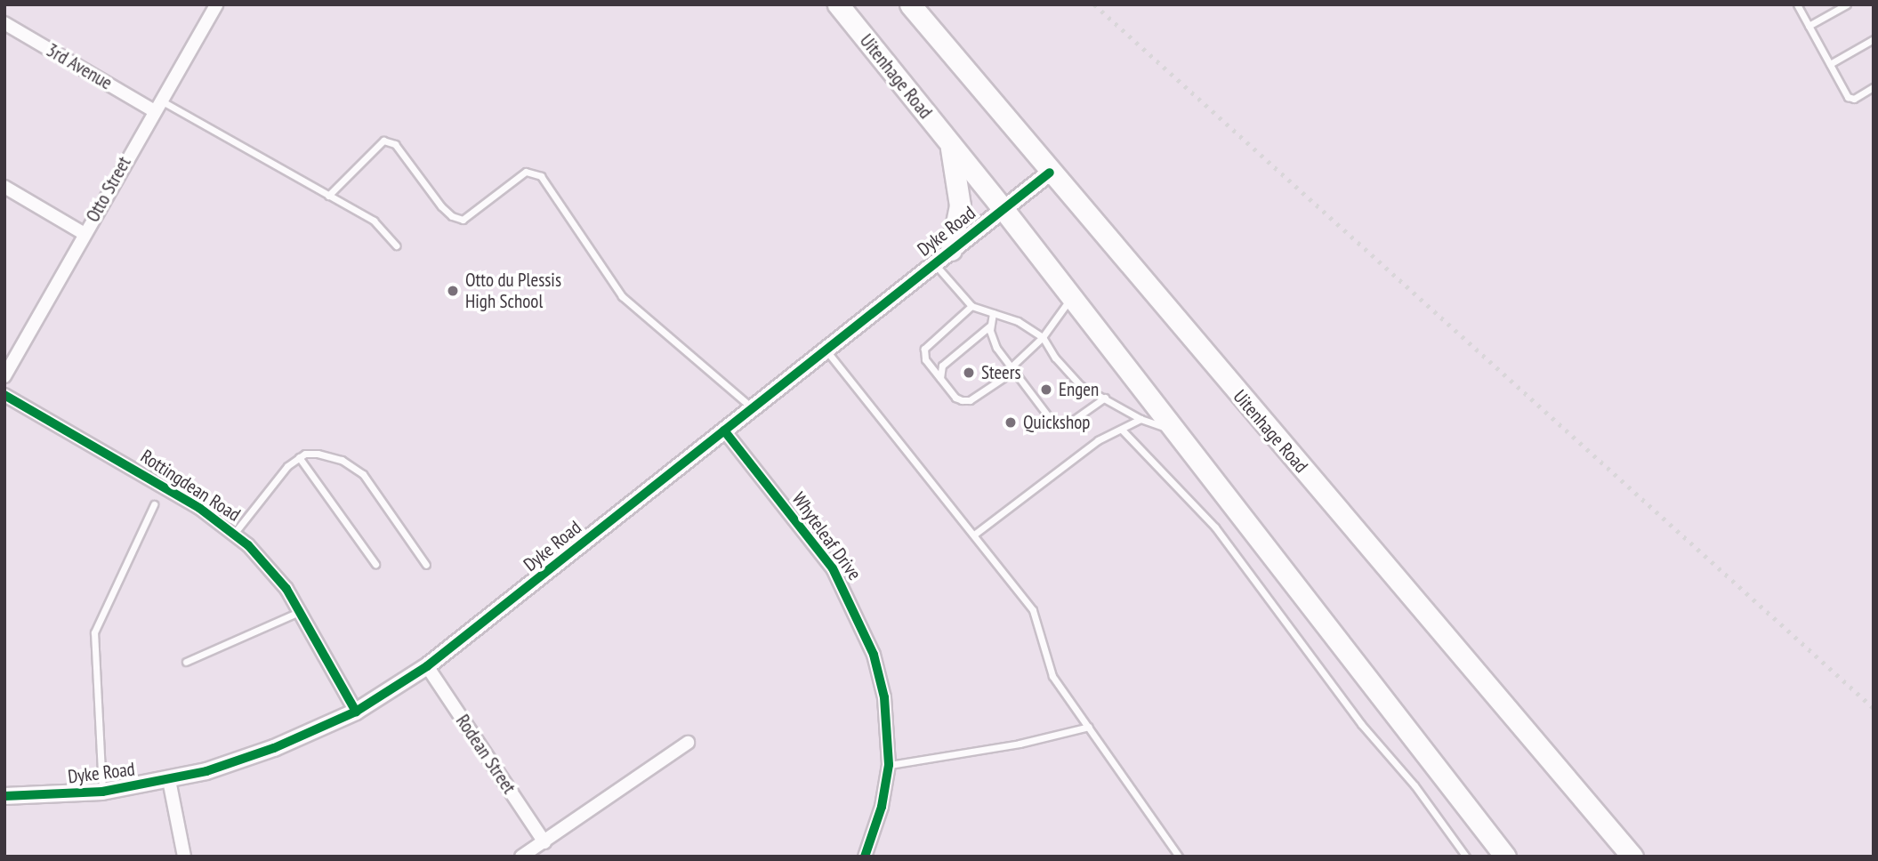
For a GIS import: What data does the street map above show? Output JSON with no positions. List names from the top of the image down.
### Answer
{
  "streets": {
    "main road": ["Uitenhage Road"],
    "street": [
      "3rd Avenue",
      "Otto Street",
      "Dyke Road",
      "Rottingdean Road",
      "Whyteleaf Drive",
      "Rodean Street"
    ]
  },
  "crossings": [
    ["3rd Avenue", "Otto Street"],
    ["Uitenhage Road", "Dyke Road"],
    ["Dyke Road", "Rottingdean Road"],
    ["Dyke Road", "Whyteleaf Drive"],
    ["Dyke Road", "Rodean Street"]
  ],
  "places": [
    "Otto du Plessis High School",
    "Steers",
    "Engen",
    "Quickshop"
  ]
}
